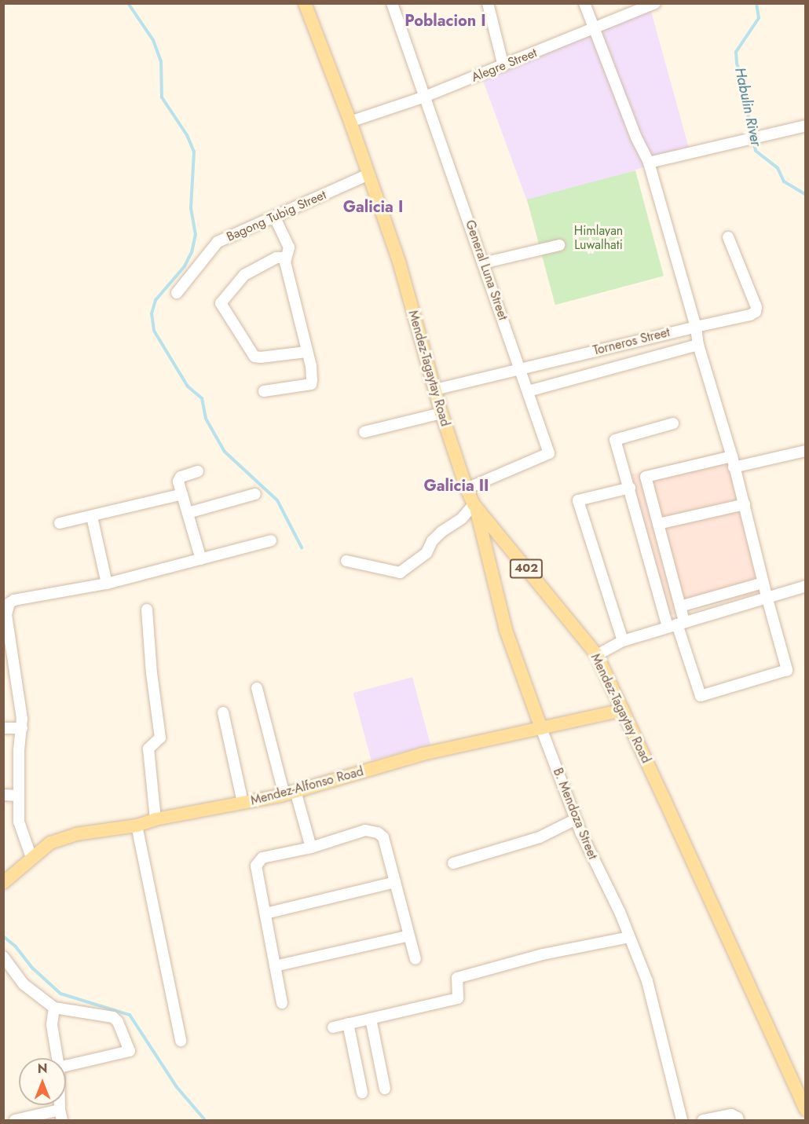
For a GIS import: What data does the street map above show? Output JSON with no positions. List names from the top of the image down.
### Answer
{
  "streets": {
    "main road": [
      "Mendez-Tagaytay Road",
      "402",
      "Mendez-Alfonso Road",
      "B. Mendoza Street"
    ],
    "street": [
      "Alegre Street",
      "Bagong Tubig Street",
      "General Luna Street",
      "Torneros Street"
    ]
  },
  "crossings": [
    ["Alegre Street", "General Luna Street"],
    ["Alegre Street", "Mendez-Tagaytay Road"],
    ["Bagong Tubig Street", "Mendez-Tagaytay Road"],
    ["General Luna Street", "Torneros Street"],
    ["General Luna Street", "Mendez-Tagaytay Road"],
    ["Torneros Street", "Mendez-Tagaytay Road"],
    ["Mendez-Tagaytay Road", "Mendez-Alfonso Road"],
    ["Mendez-Tagaytay Road", "B. Mendoza Street"],
    ["Mendez-Alfonso Road", "B. Mendoza Street"]
  ],
  "districts": ["Poblacion I", "Galicia I", "Galicia II"],
  "water": ["Habulin River"],
  "parks": ["Himlayan Luwalhati"],
  "north": "top"
}
